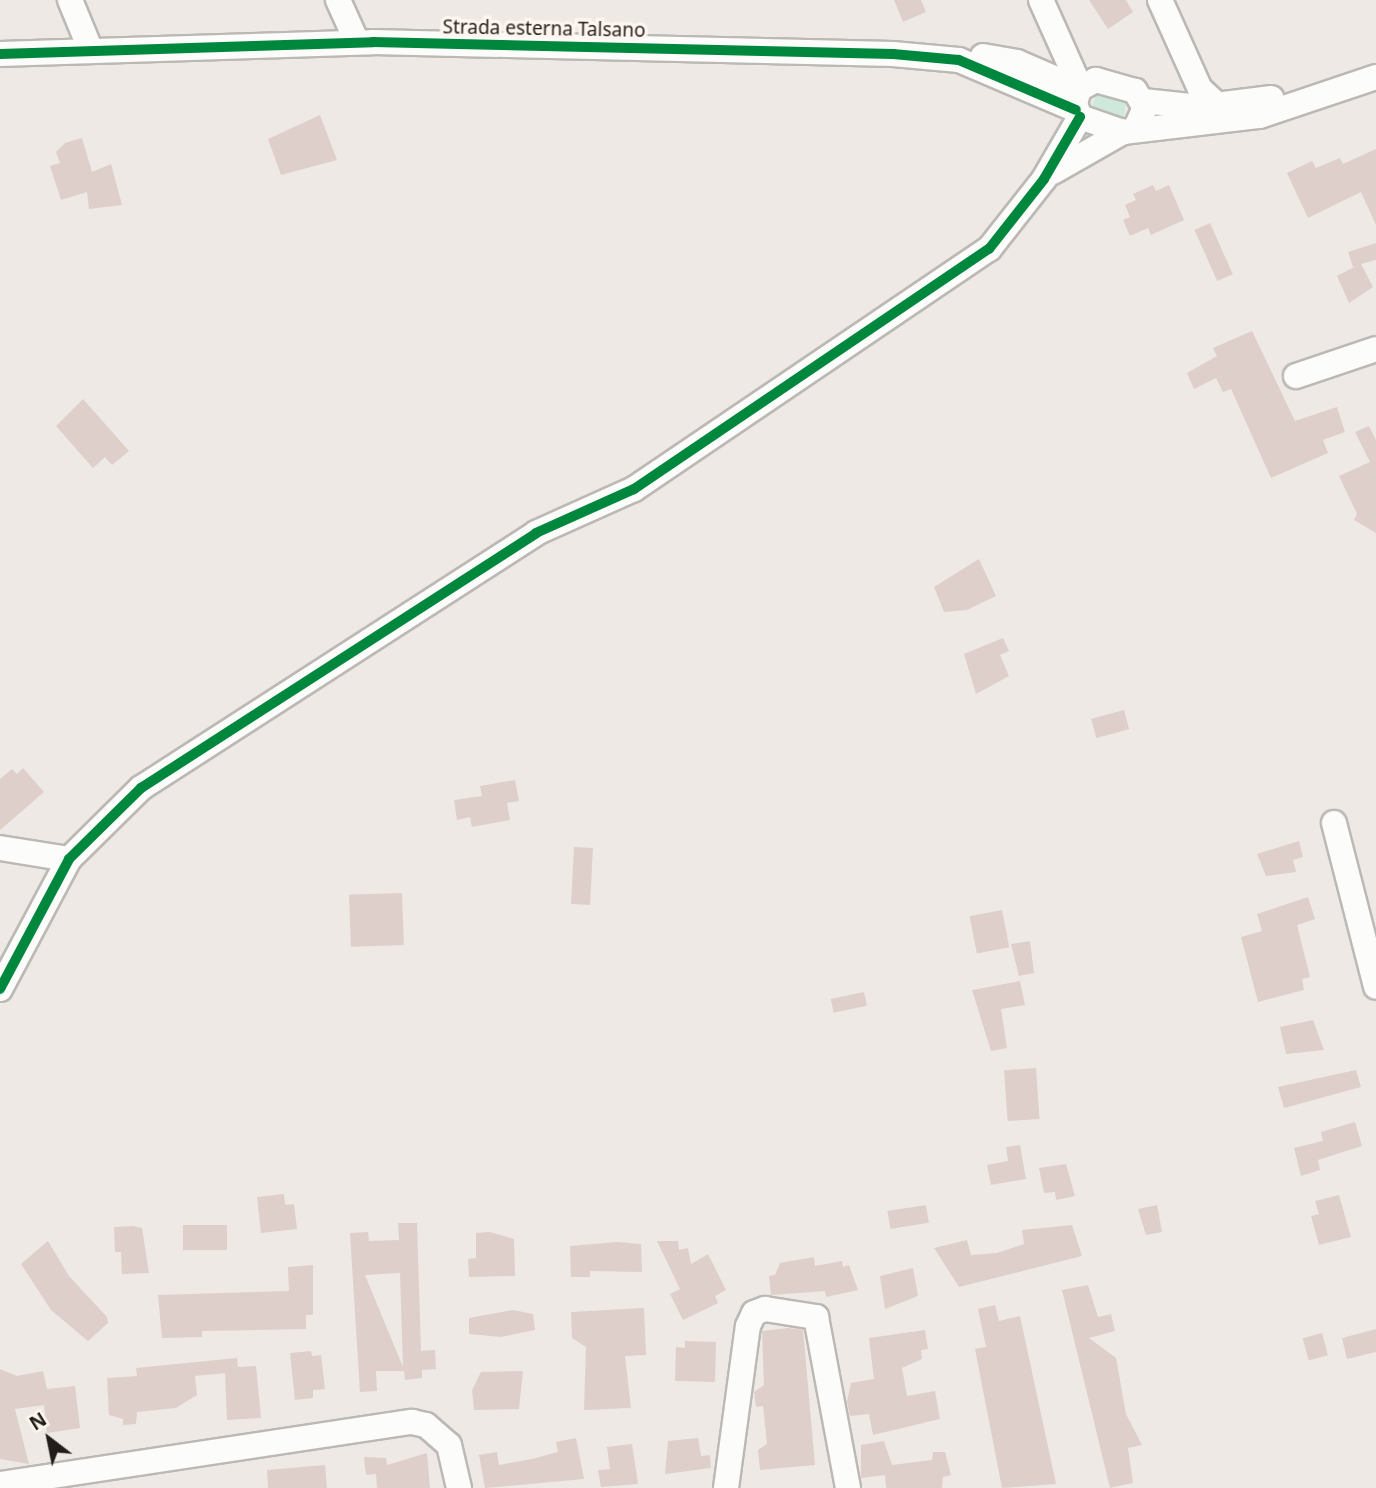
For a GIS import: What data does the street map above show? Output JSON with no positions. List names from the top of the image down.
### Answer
{
  "streets": {
    "street": ["Strada esterna Talsano"]
  },
  "north": "top left"
}
